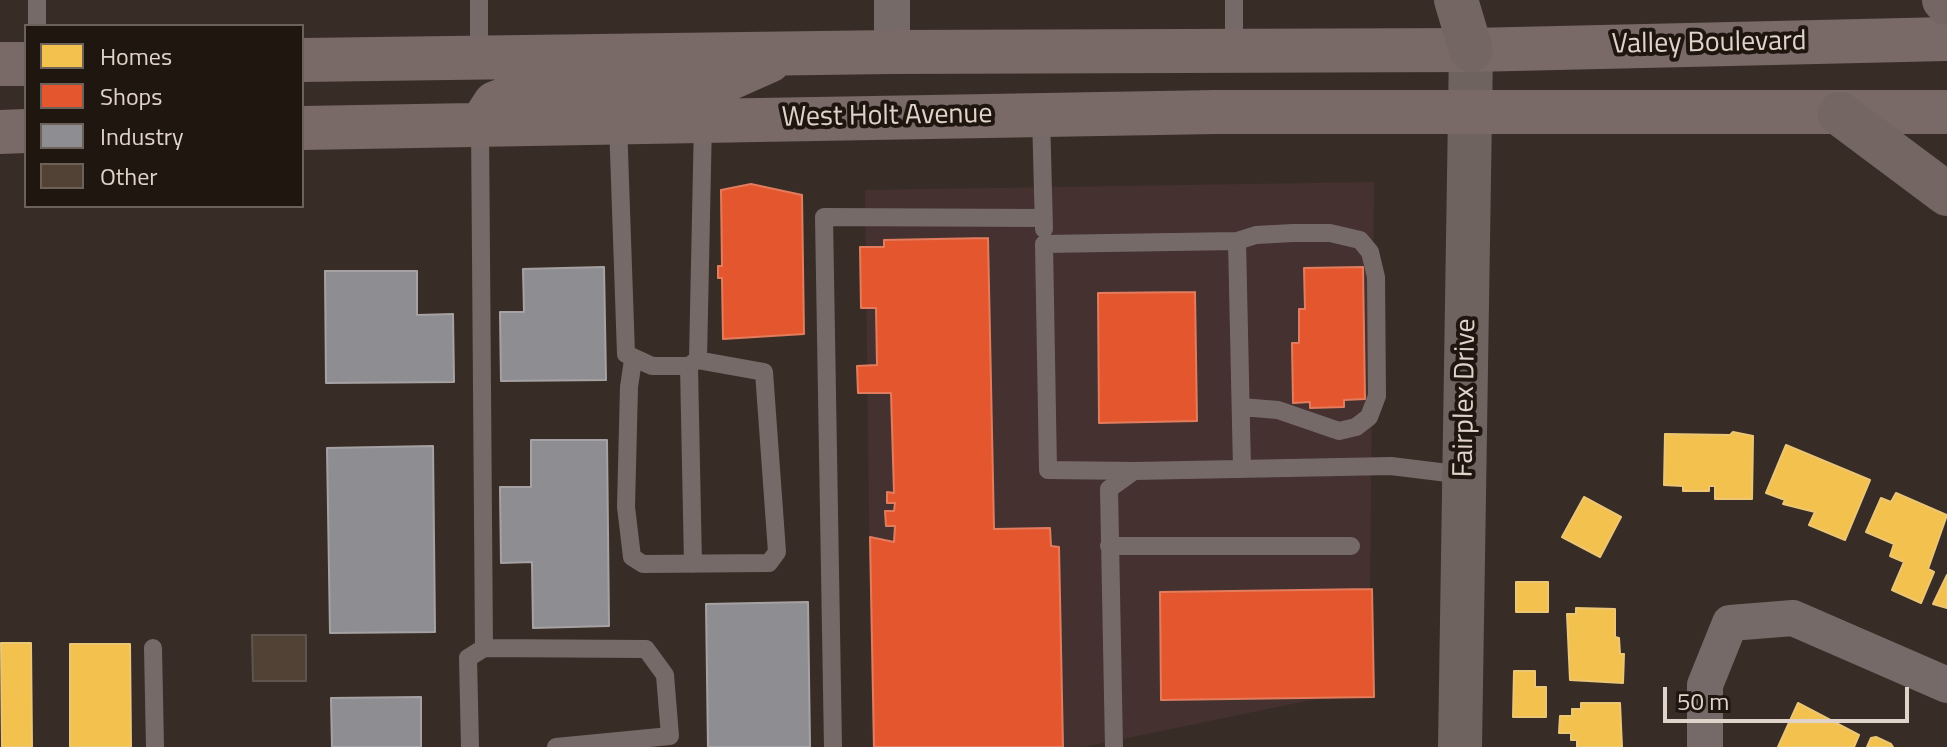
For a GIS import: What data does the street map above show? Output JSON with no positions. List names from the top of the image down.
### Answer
{
  "streets": {
    "main road": ["Valley Boulevard", "West Holt Avenue", "Fairplex Drive"]
  },
  "crossings": [
    ["Valley Boulevard", "Fairplex Drive"],
    ["West Holt Avenue", "Fairplex Drive"]
  ],
  "legend": [
    "Homes",
    "Shops",
    "Industry",
    "Other"
  ],
  "scale_bar": "50 m"
}
